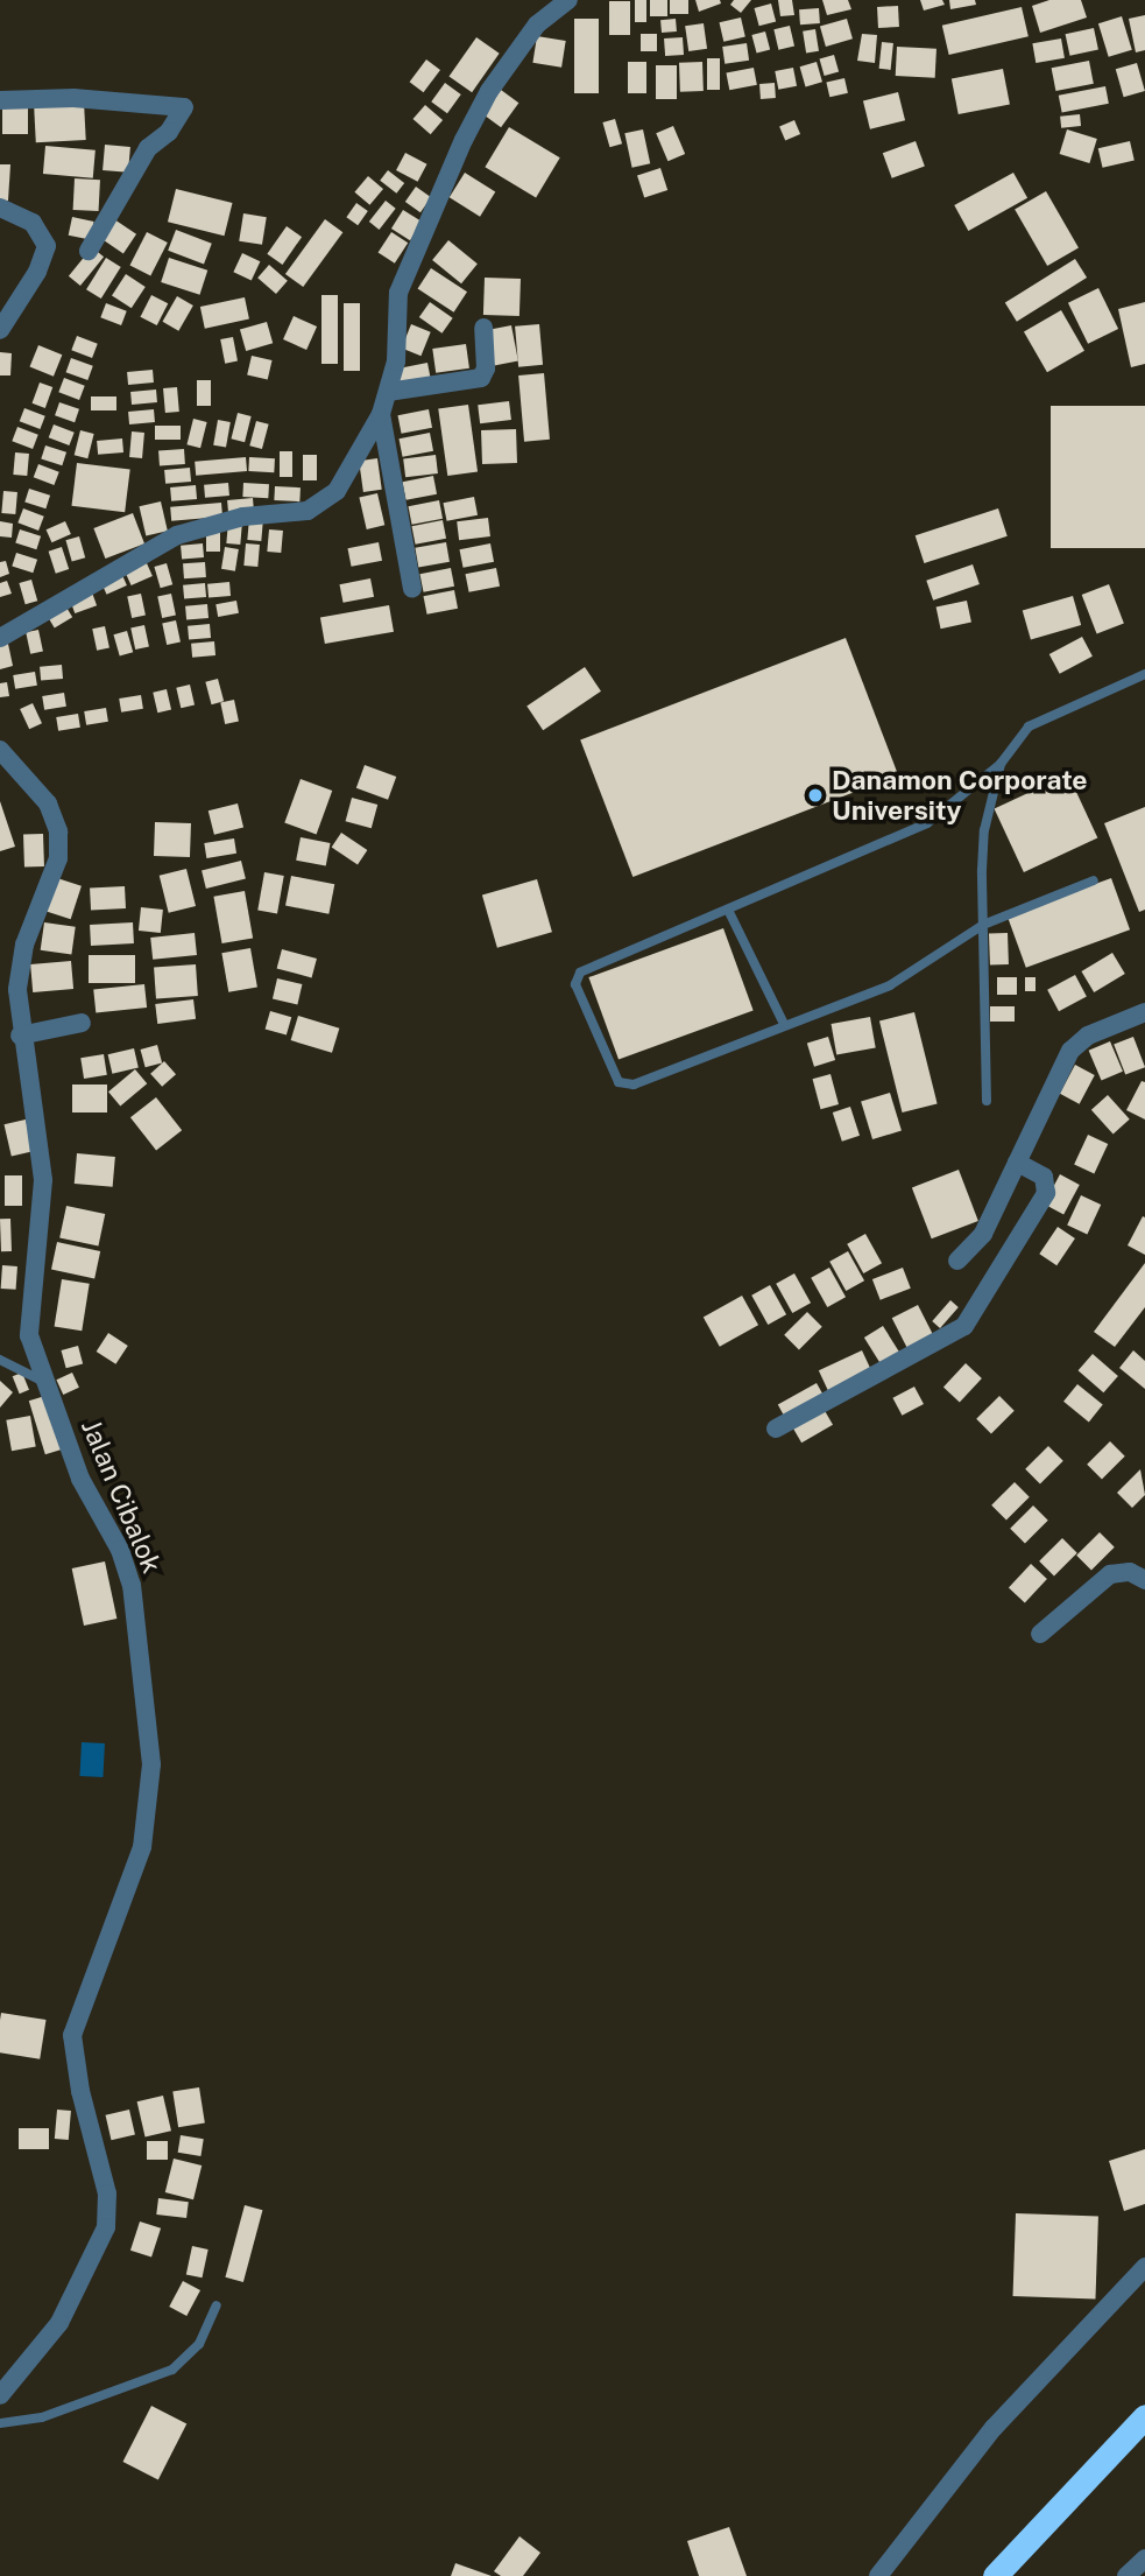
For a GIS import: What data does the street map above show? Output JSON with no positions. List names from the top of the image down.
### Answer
{
  "streets": {
    "street": ["Jalan Cibalok"]
  },
  "places": ["Danamon Corporate University"]
}
